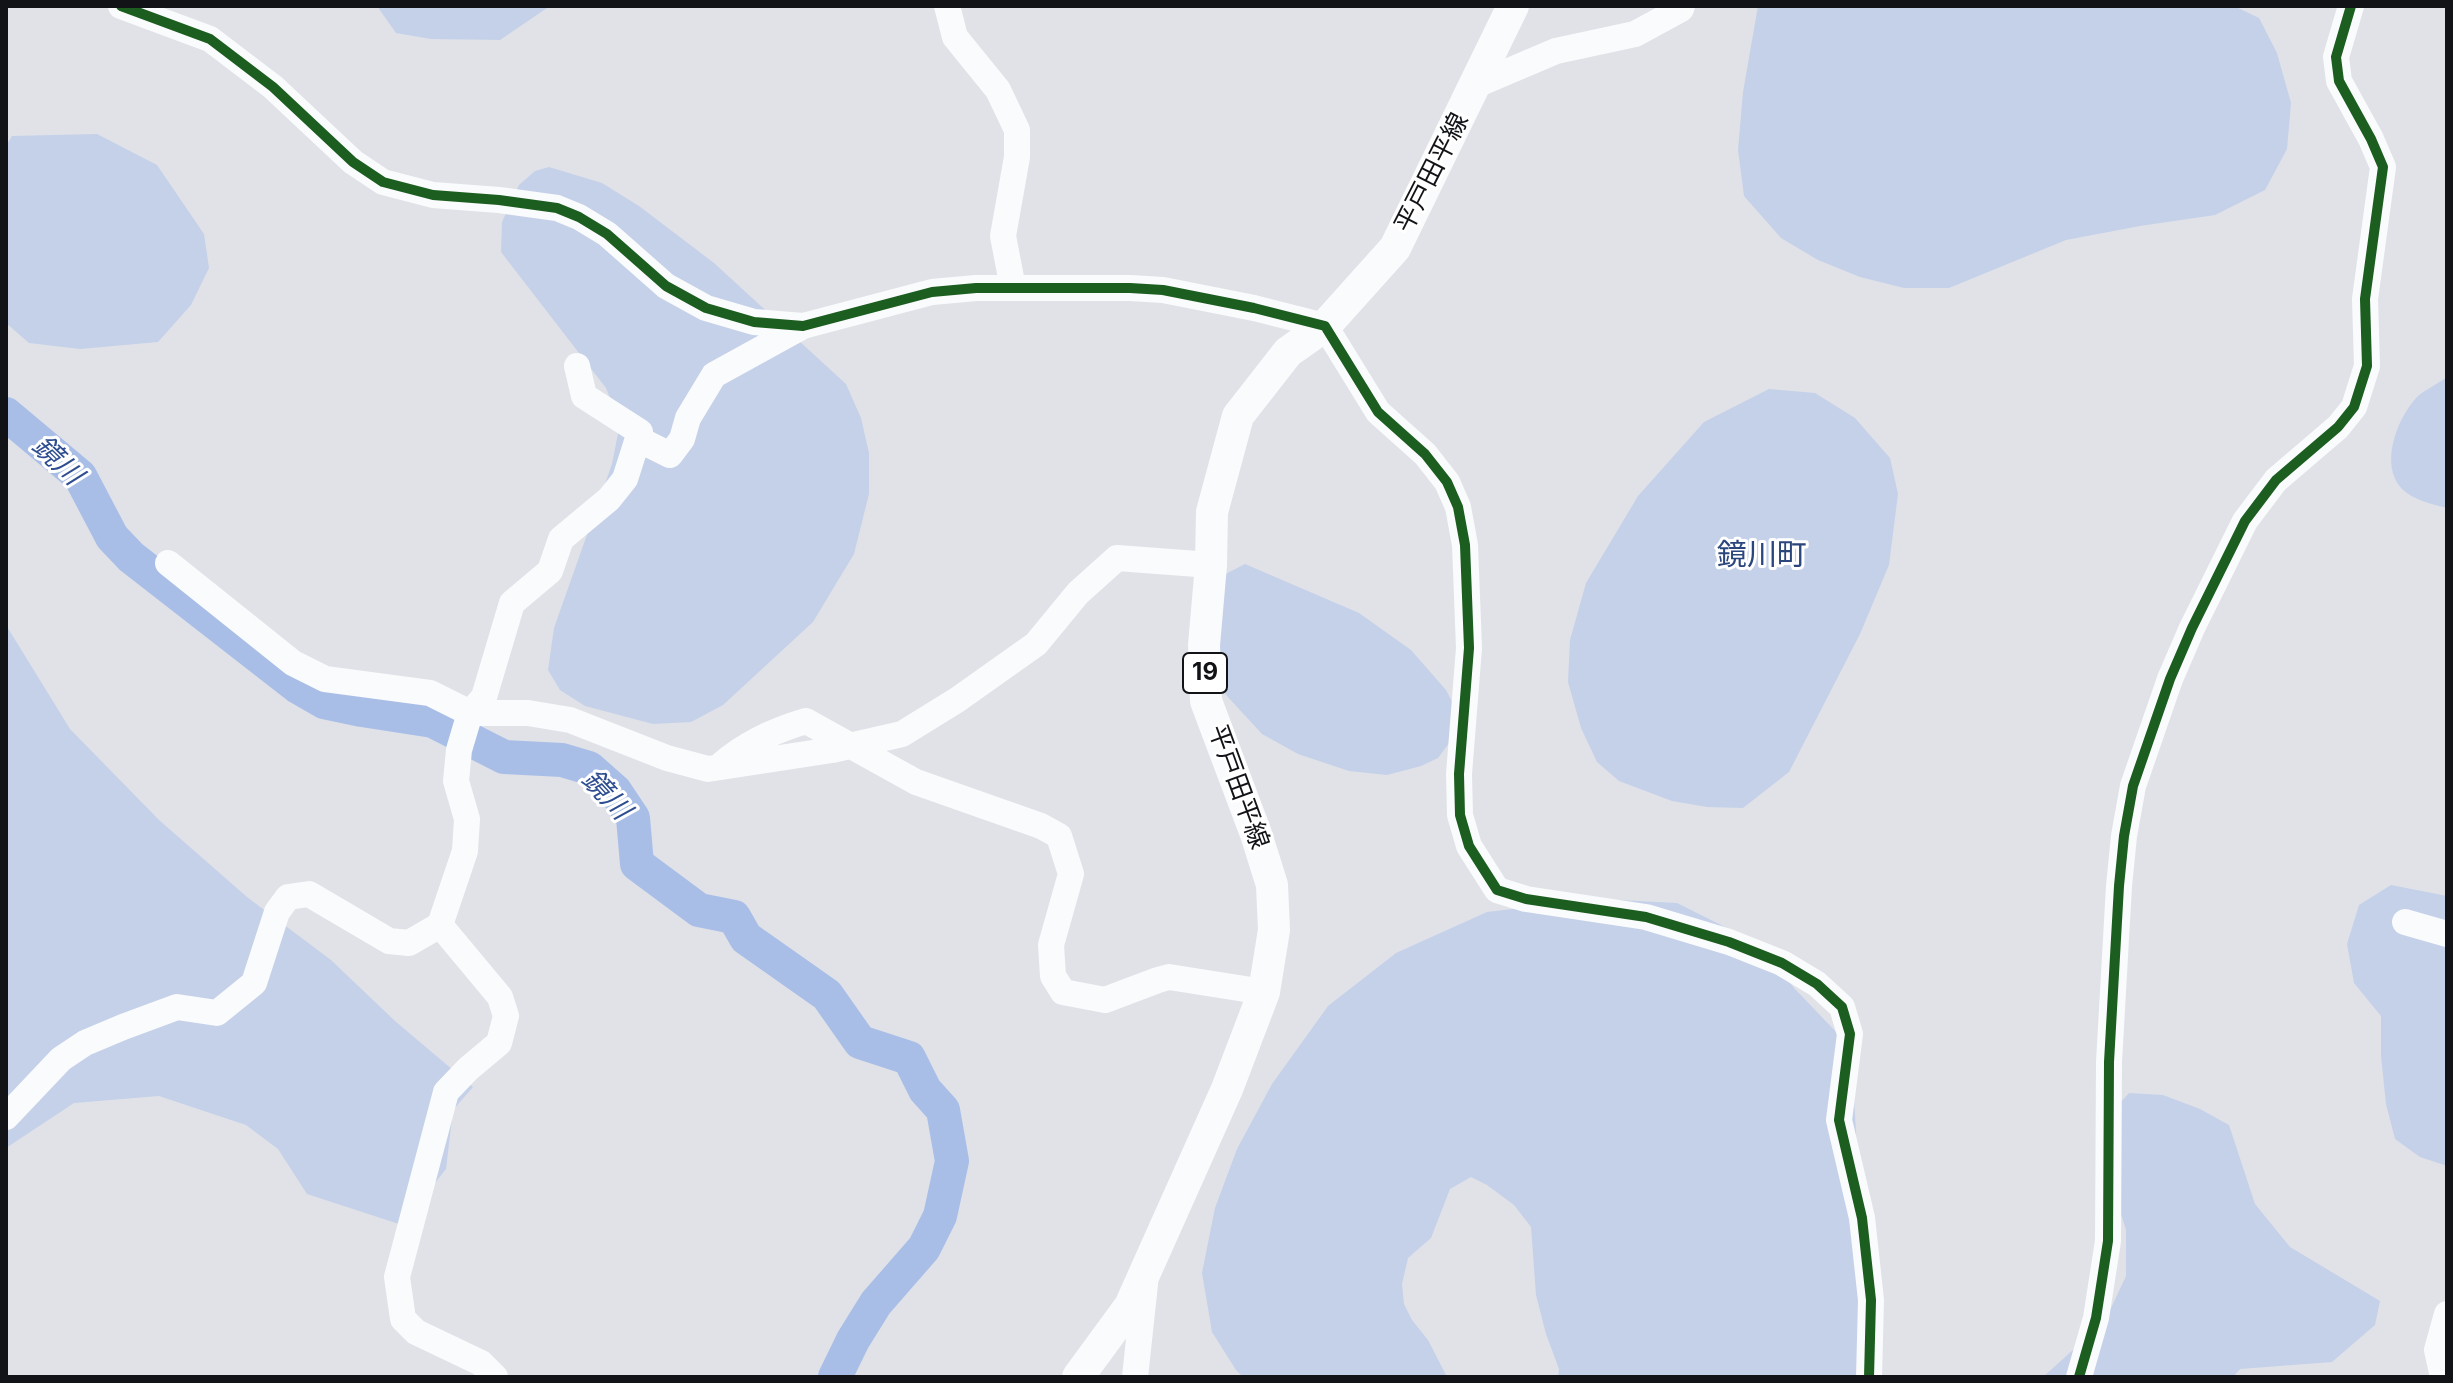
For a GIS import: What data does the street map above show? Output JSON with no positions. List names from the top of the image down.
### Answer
{
  "streets": {
    "main road": ["平戸田平線", "19"]
  },
  "districts": ["鏡川町"],
  "water": ["鏡川"]
}
